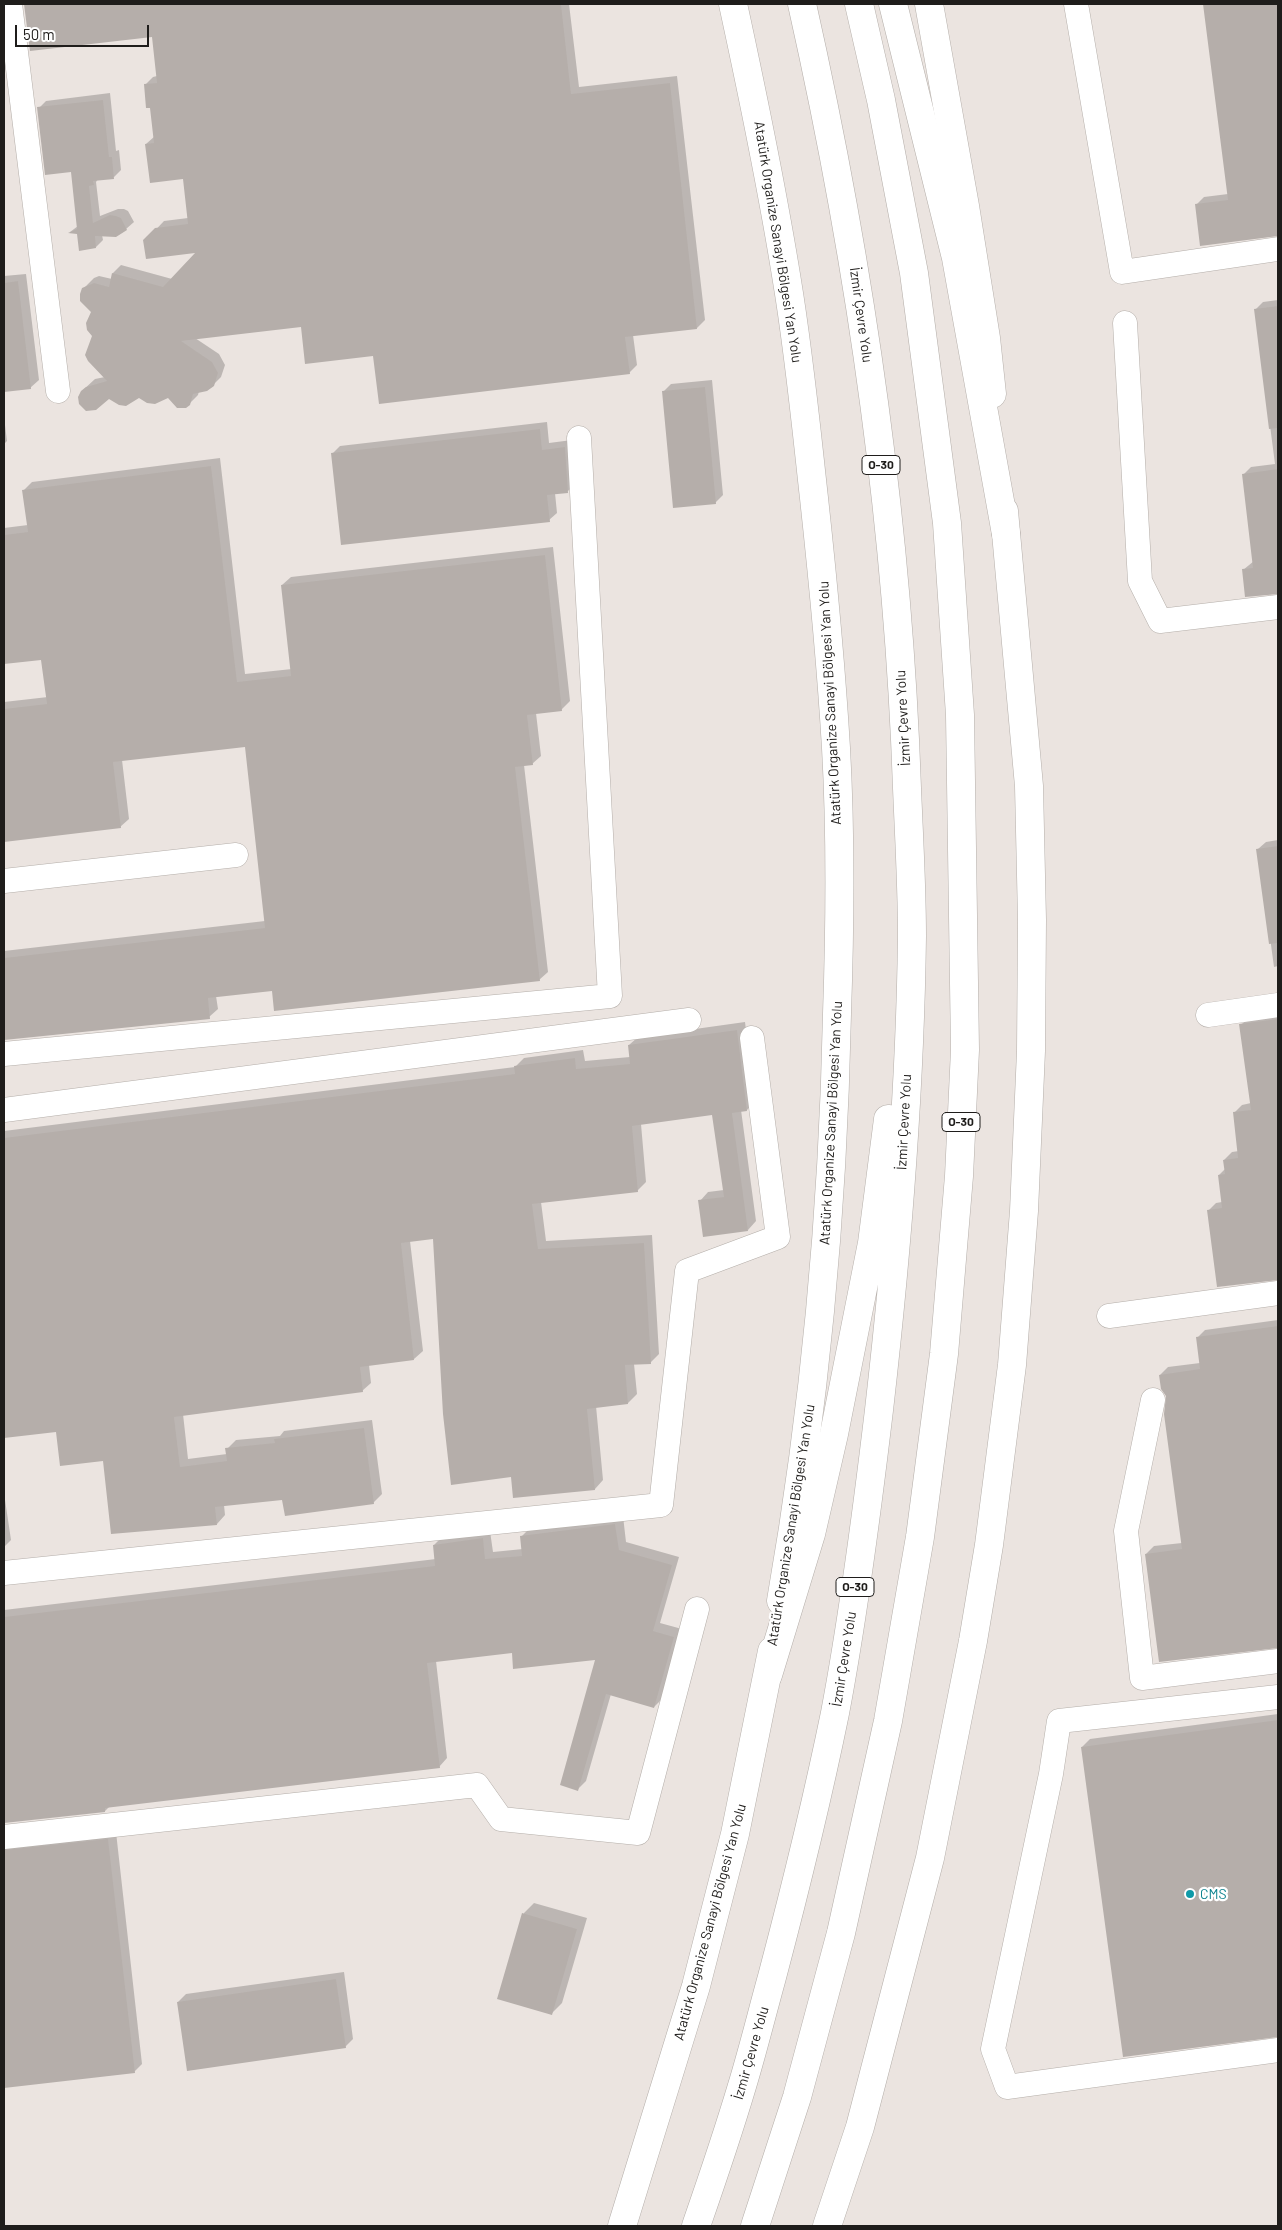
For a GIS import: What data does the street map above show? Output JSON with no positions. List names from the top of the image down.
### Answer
{
  "streets": {
    "main road": ["Atatürk Organize Sanayi Bölgesi Yan Yolu", "İzmir Çevre Yolu", "O-30"]
  },
  "places": ["CMS"],
  "scale_bar": "50 m"
}
